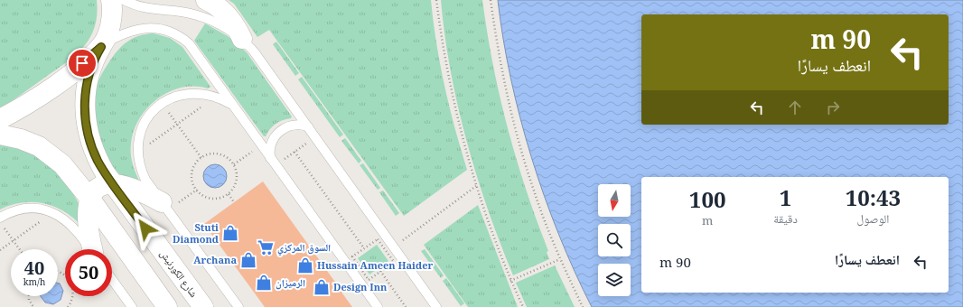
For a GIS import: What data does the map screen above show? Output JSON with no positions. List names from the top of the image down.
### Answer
{
  "streets": {
    "main road": ["شارع الكورنيش"]
  },
  "places": {
    "shop": [
      "Stuti Diamond",
      "Archana",
      "Hussain Ameen Haider",
      "الرميزان",
      "Design Inn"
    ],
    "supermarket": ["السوق المركزي"]
  },
  "north": "bottom",
  "page": {
    "turn": ["90 m", "انعطف يسارًا"],
    "eta": [
      "10:43",
      "الوصول",
      "1",
      "دقيقة",
      "100",
      "m"
    ],
    "list": [
      {
        "name": "انعطف يسارًا",
        "value": "90 m"
      }
    ],
    "speed": "40 km/h",
    "limit": "50"
  }
}
